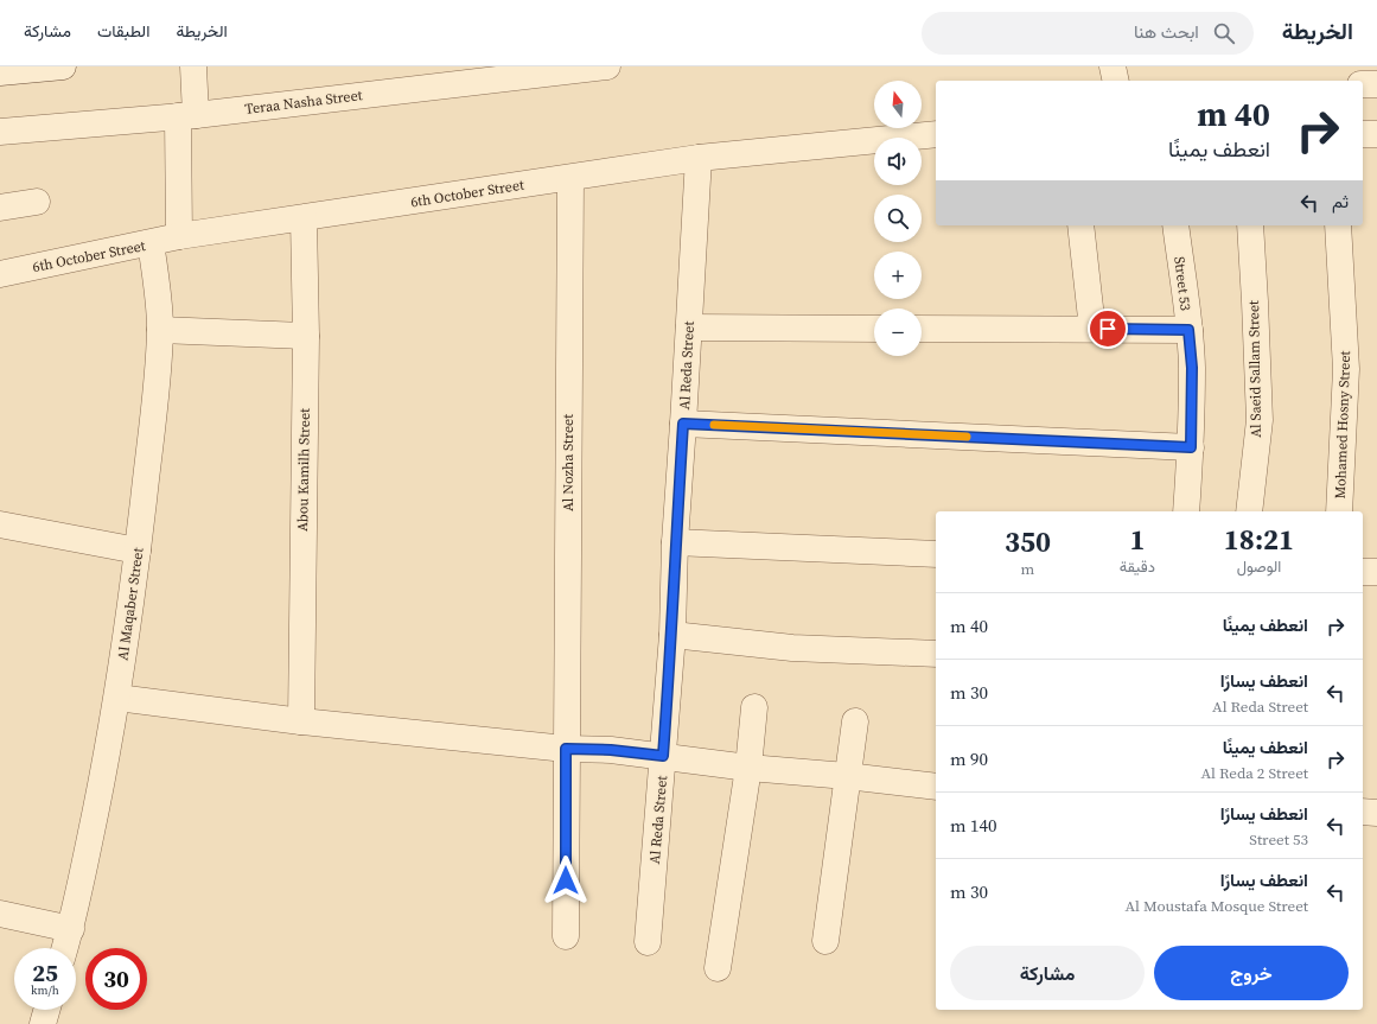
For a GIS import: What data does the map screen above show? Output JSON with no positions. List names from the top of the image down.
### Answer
{
  "streets": {
    "street": [
      "Teraa Nasha Street",
      "6th October Street",
      "Street 53",
      "Al Reda Street",
      "Al Saeid Sallam Street",
      "Mohamed Hosny Street",
      "Al Nozha Street",
      "Abou Kamilh Street",
      "Al Maqaber Street"
    ]
  },
  "crossings": [
    ["6th October Street", "Al Reda Street"],
    ["6th October Street", "Al Nozha Street"],
    ["6th October Street", "Abou Kamilh Street"],
    ["6th October Street", "Al Maqaber Street"]
  ],
  "north": "top",
  "page": {
    "header": "الخريطة",
    "search": "ابحث هنا",
    "nav": ["الخريطة", "الطبقات", "مشاركة"],
    "map_buttons": ["+", "−"],
    "turn": ["40 m", "انعطف يمينًا"],
    "then": "ثم",
    "eta": [
      "18:21",
      "الوصول",
      "1",
      "دقيقة",
      "350",
      "m"
    ],
    "list": [
      {
        "name": "انعطف يمينًا",
        "value": "40 m"
      },
      {
        "name": "انعطف يسارًا",
        "note": "Al Reda Street",
        "value": "30 m"
      },
      {
        "name": "انعطف يمينًا",
        "note": "Al Reda 2 Street",
        "value": "90 m"
      },
      {
        "name": "انعطف يسارًا",
        "note": "Street 53",
        "value": "140 m"
      },
      {
        "name": "انعطف يسارًا",
        "note": "Al Moustafa Mosque Street",
        "value": "30 m"
      }
    ],
    "buttons": ["خروج", "مشاركة"],
    "speed": "25 km/h",
    "limit": "30"
  }
}
